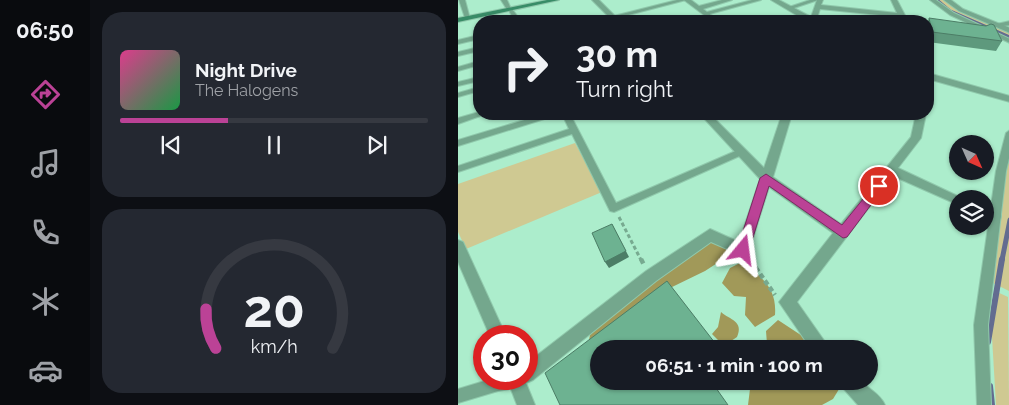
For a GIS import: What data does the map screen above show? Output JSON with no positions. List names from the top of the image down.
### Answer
{
  "north": "bottom right",
  "page": {
    "tabs": "06:50",
    "turn": ["30 m", "Turn right"],
    "song": ["Night Drive", "The Halogens"],
    "limit": "30",
    "trip": "06:51 · 1 min · 100 m",
    "gauge": ["20", "km/h"]
  }
}
